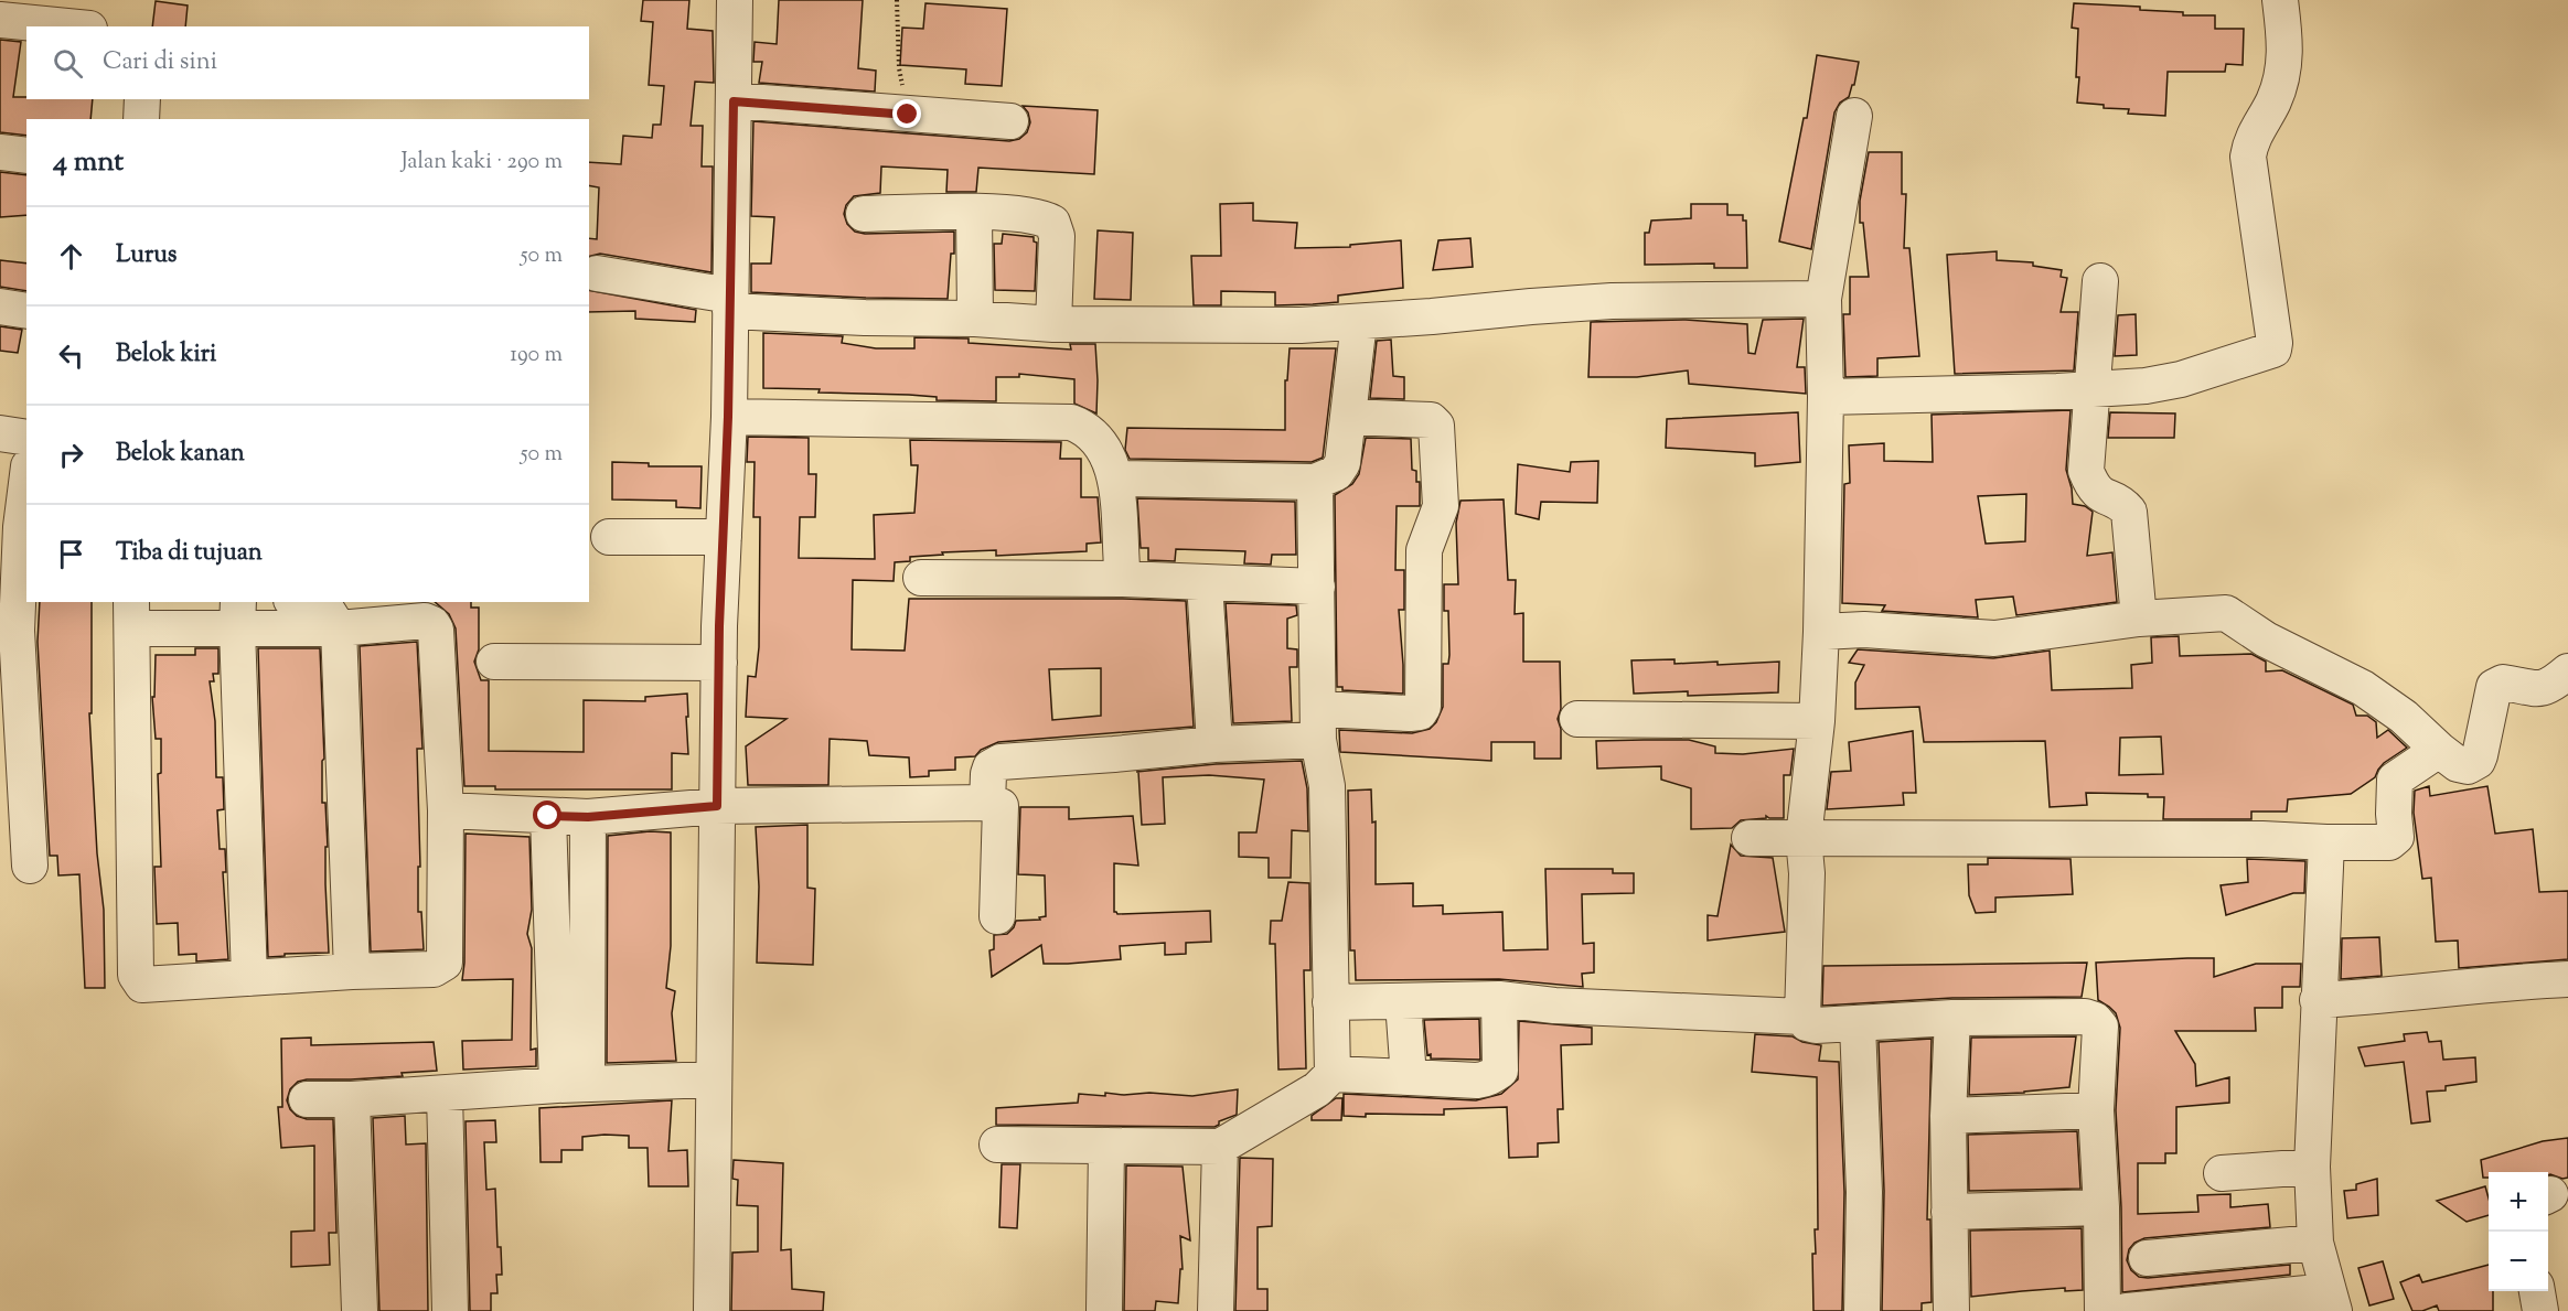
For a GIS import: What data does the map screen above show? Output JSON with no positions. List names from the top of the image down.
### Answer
{
  "page": {
    "search": "Cari di sini",
    "heading": ["4 mnt", "Jalan kaki · 290 m"],
    "list": [
      ["Lurus", "50 m"],
      ["Belok kiri", "190 m"],
      ["Belok kanan", "50 m"],
      "Tiba di tujuan"
    ],
    "map_buttons": ["+", "−"]
  }
}
